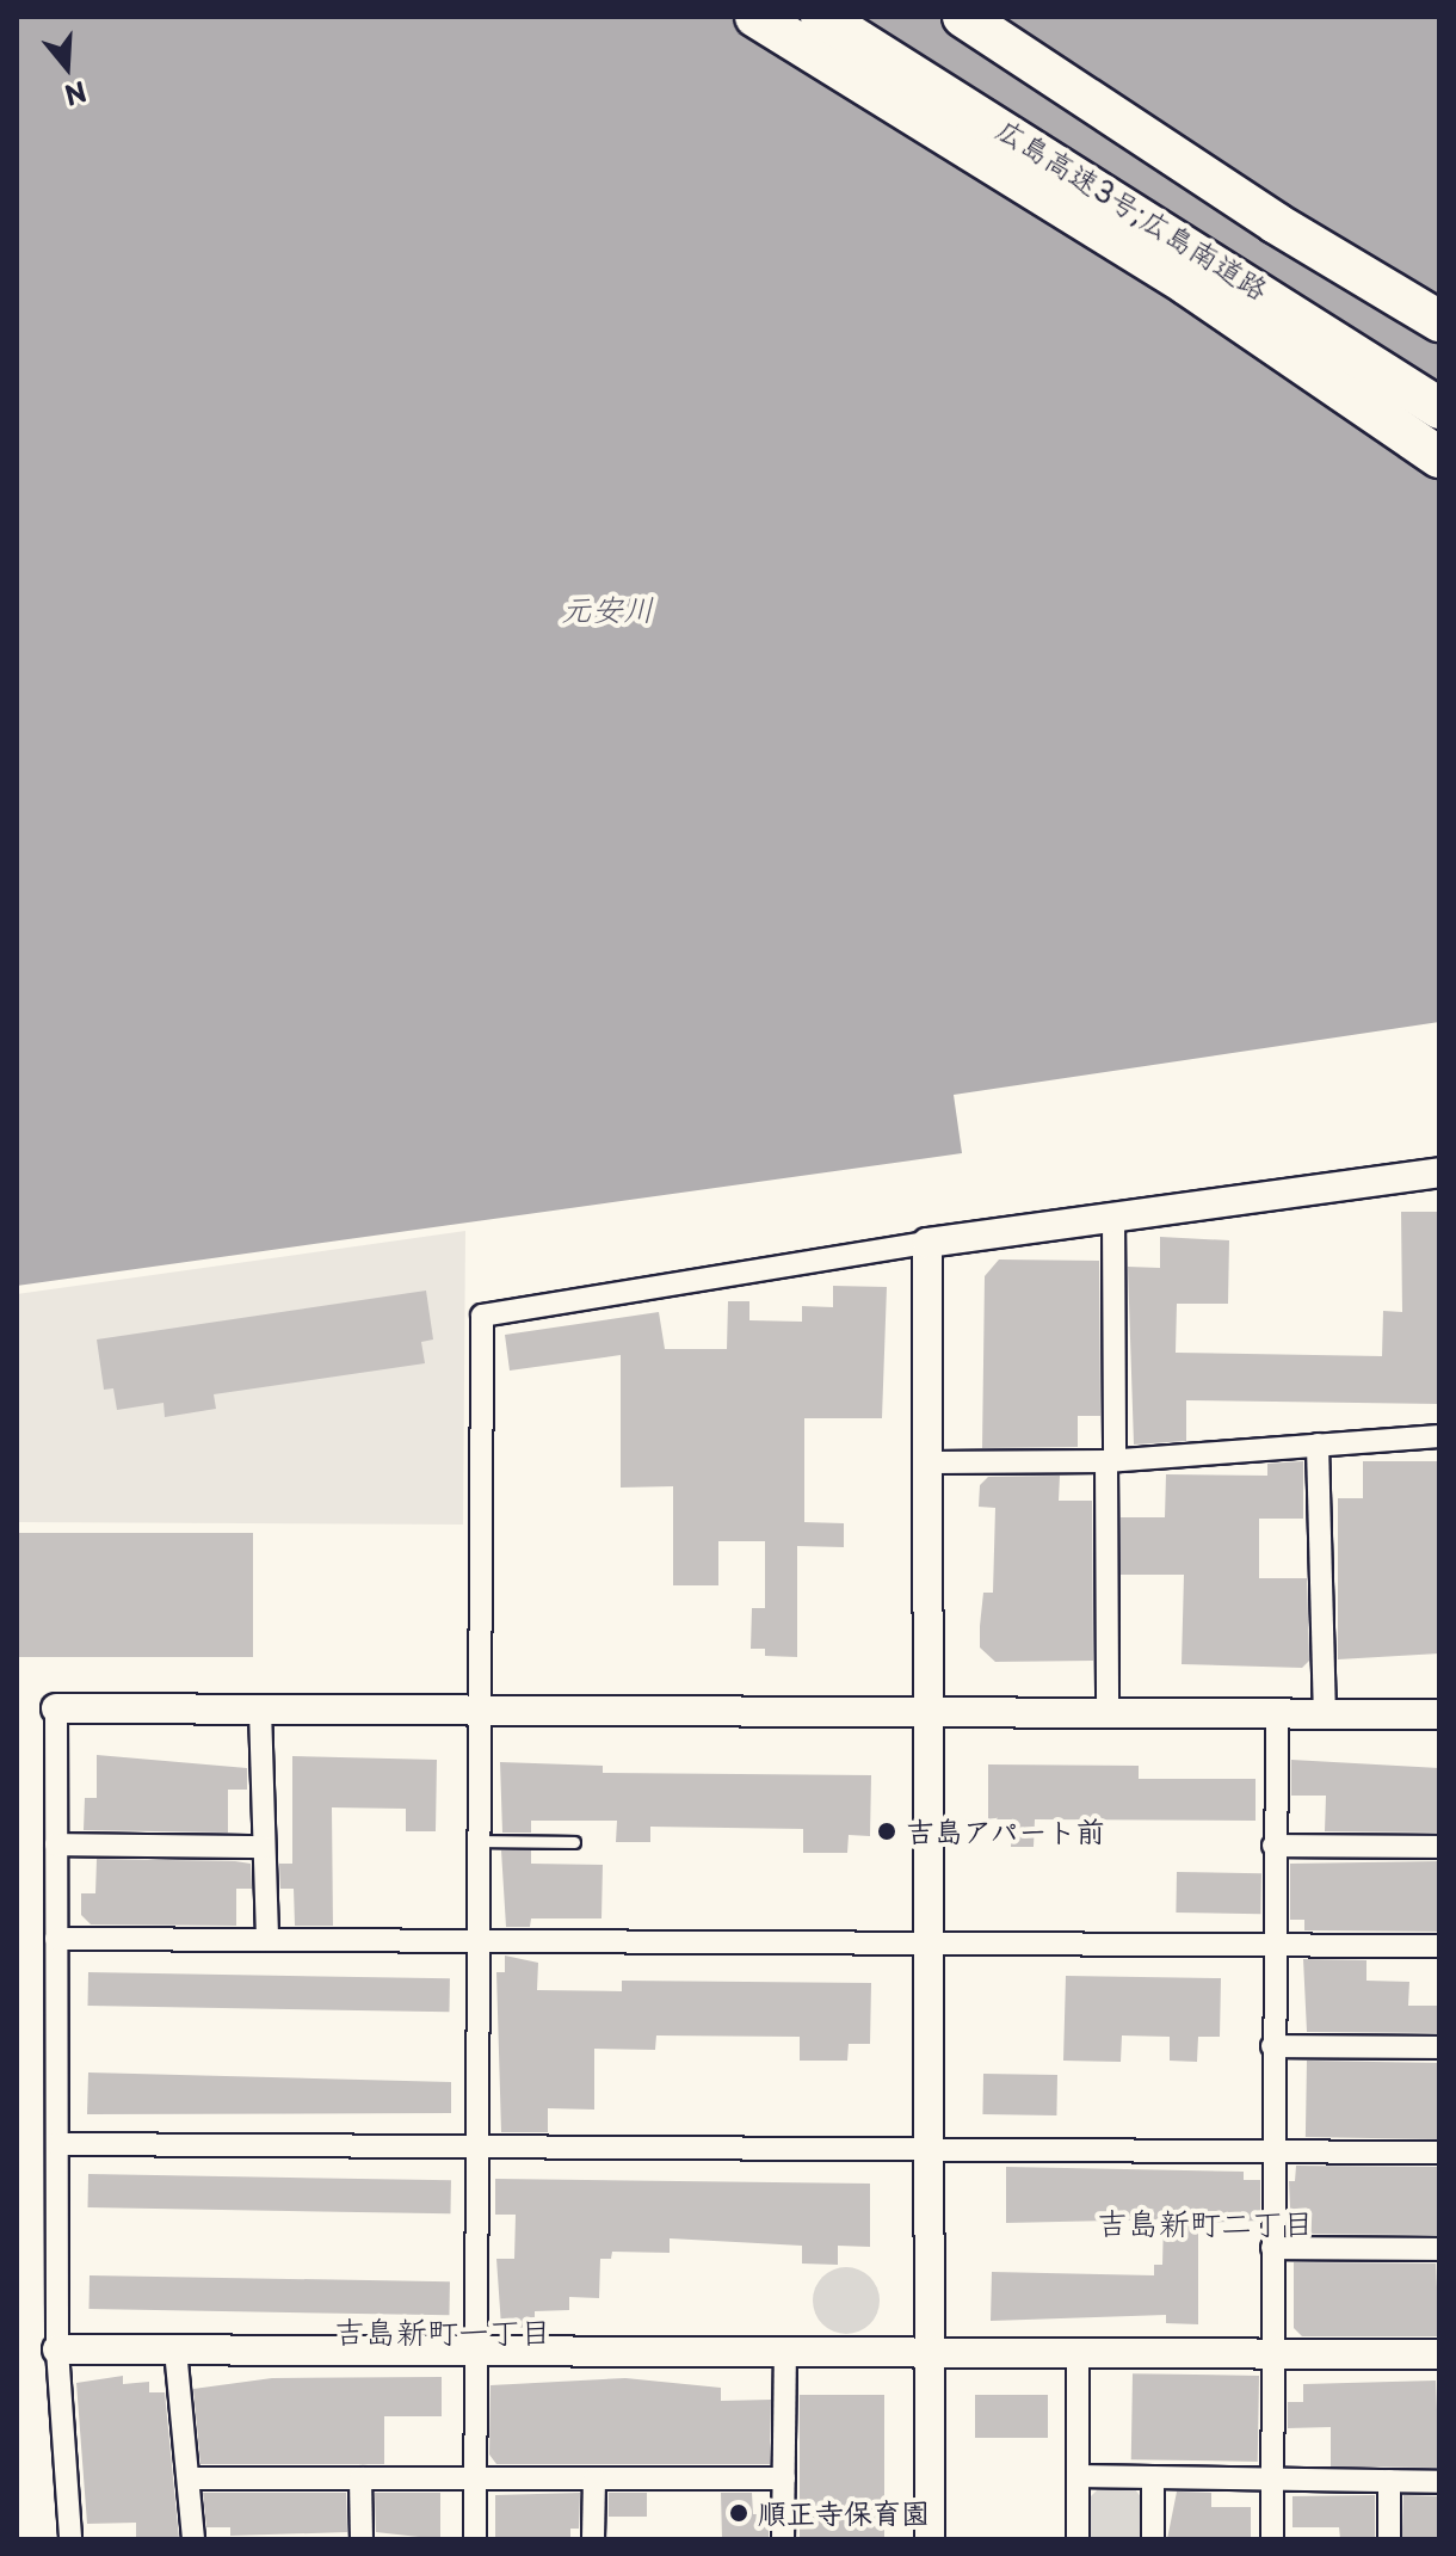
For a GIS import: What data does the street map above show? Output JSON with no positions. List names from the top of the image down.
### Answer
{
  "streets": {
    "highway": ["広島高速3号;広島南道路"]
  },
  "districts": ["吉島新町二丁目", "吉島新町一丁目"],
  "water": ["元安川"],
  "places": ["吉島アパート前", "順正寺保育園"],
  "north": "bottom"
}
